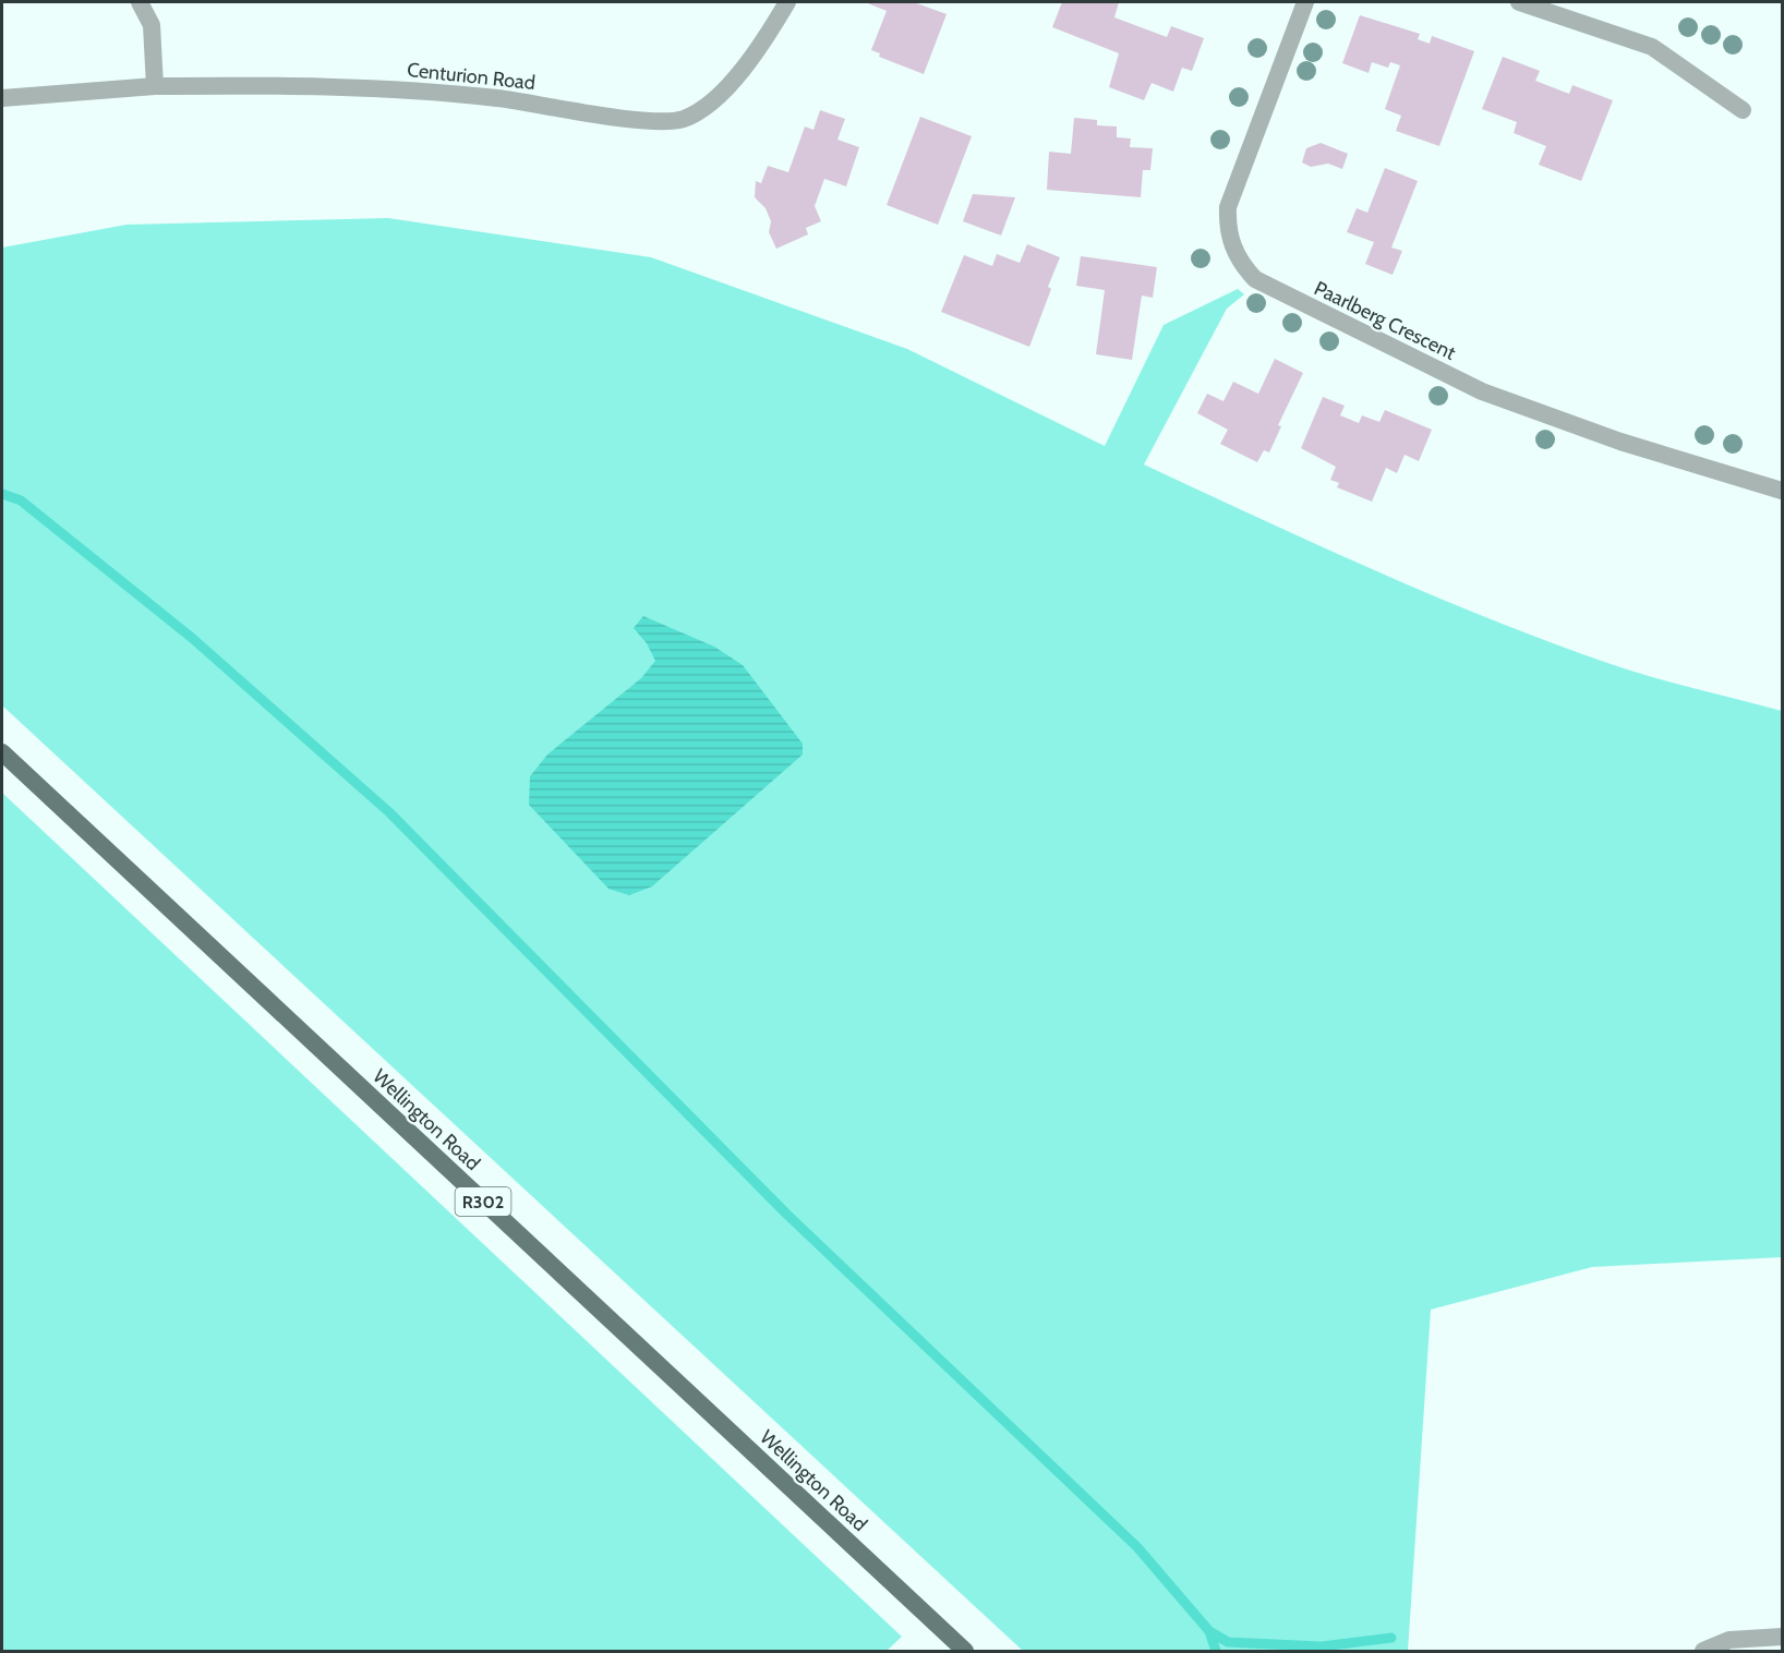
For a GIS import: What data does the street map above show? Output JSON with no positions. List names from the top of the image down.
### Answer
{
  "streets": {
    "main road": ["Wellington Road", "R302"],
    "street": ["Centurion Road", "Paarlberg Crescent"]
  }
}
